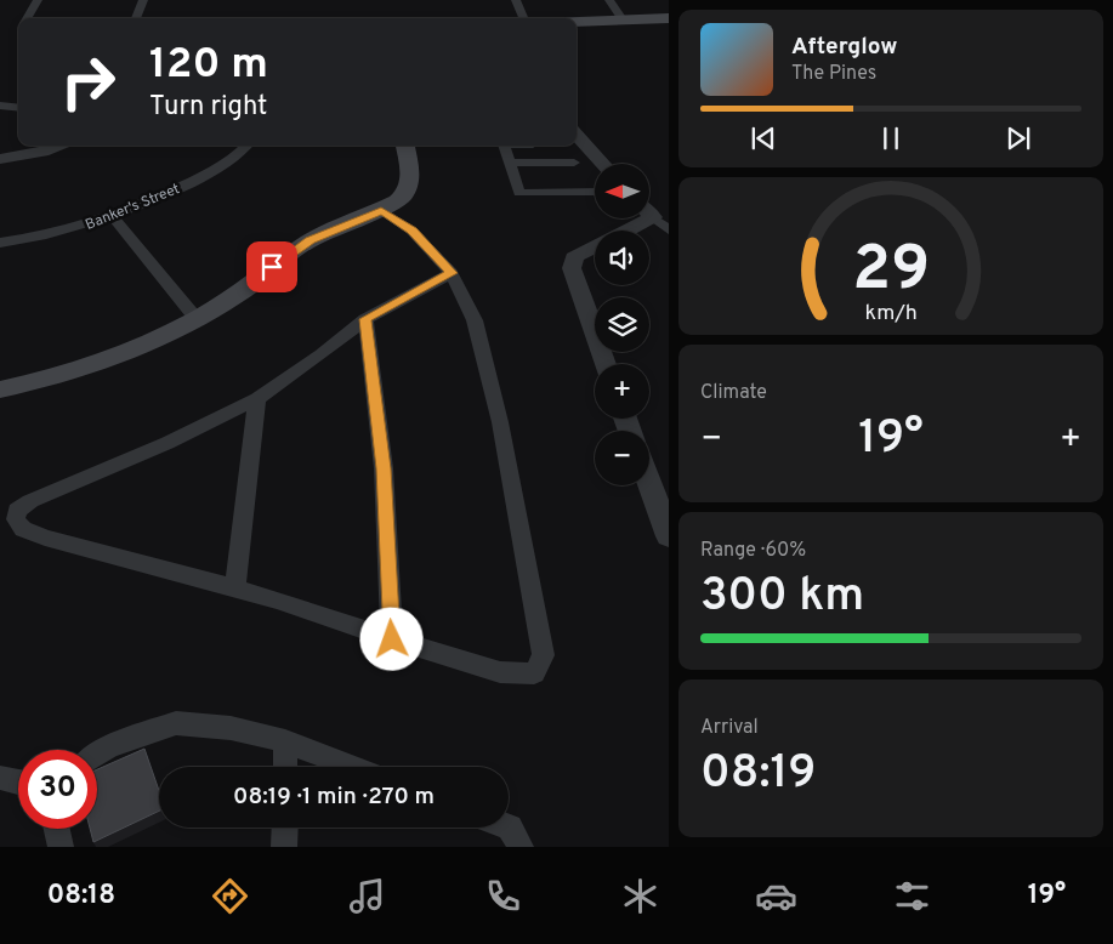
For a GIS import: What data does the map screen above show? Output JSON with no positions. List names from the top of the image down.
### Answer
{
  "streets": {
    "street": ["Banker's Street"]
  },
  "north": "left",
  "page": {
    "turn": ["120 m", "Turn right"],
    "song": ["Afterglow", "The Pines"],
    "map_buttons": ["+", "−"],
    "tile": [
      "Climate",
      ["Range · 60%", "300 km"],
      ["Arrival", "08:19"]
    ],
    "heat": ["−", "19°", "+"],
    "limit": "30",
    "trip": "08:19 · 1 min · 270 m",
    "tabs": ["08:18", "19°"],
    "gauge": ["29", "km/h"]
  }
}
